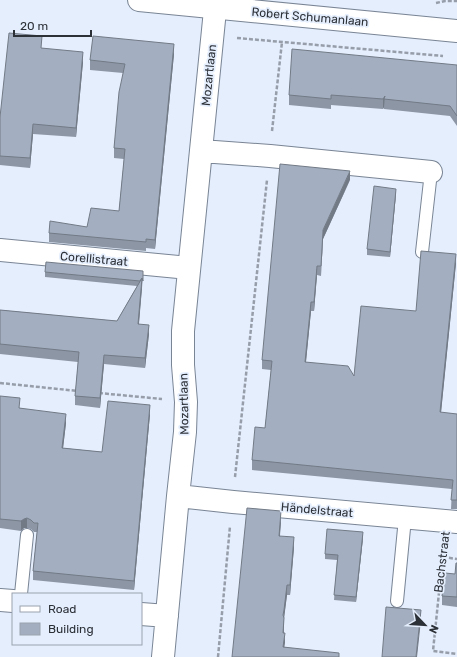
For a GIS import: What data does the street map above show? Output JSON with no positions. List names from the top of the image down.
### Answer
{
  "streets": {
    "street": [
      "Robert Schumanlaan",
      "Mozartlaan",
      "Corellistraat",
      "Händelstraat"
    ],
    "path": ["Bachstraat"]
  },
  "crossings": [
    ["Robert Schumanlaan", "Mozartlaan"],
    ["Mozartlaan", "Corellistraat"],
    ["Mozartlaan", "Händelstraat"],
    ["Händelstraat", "Bachstraat"]
  ],
  "legend": ["Road", "Building"],
  "scale_bar": "20 m",
  "north": "bottom right"
}
